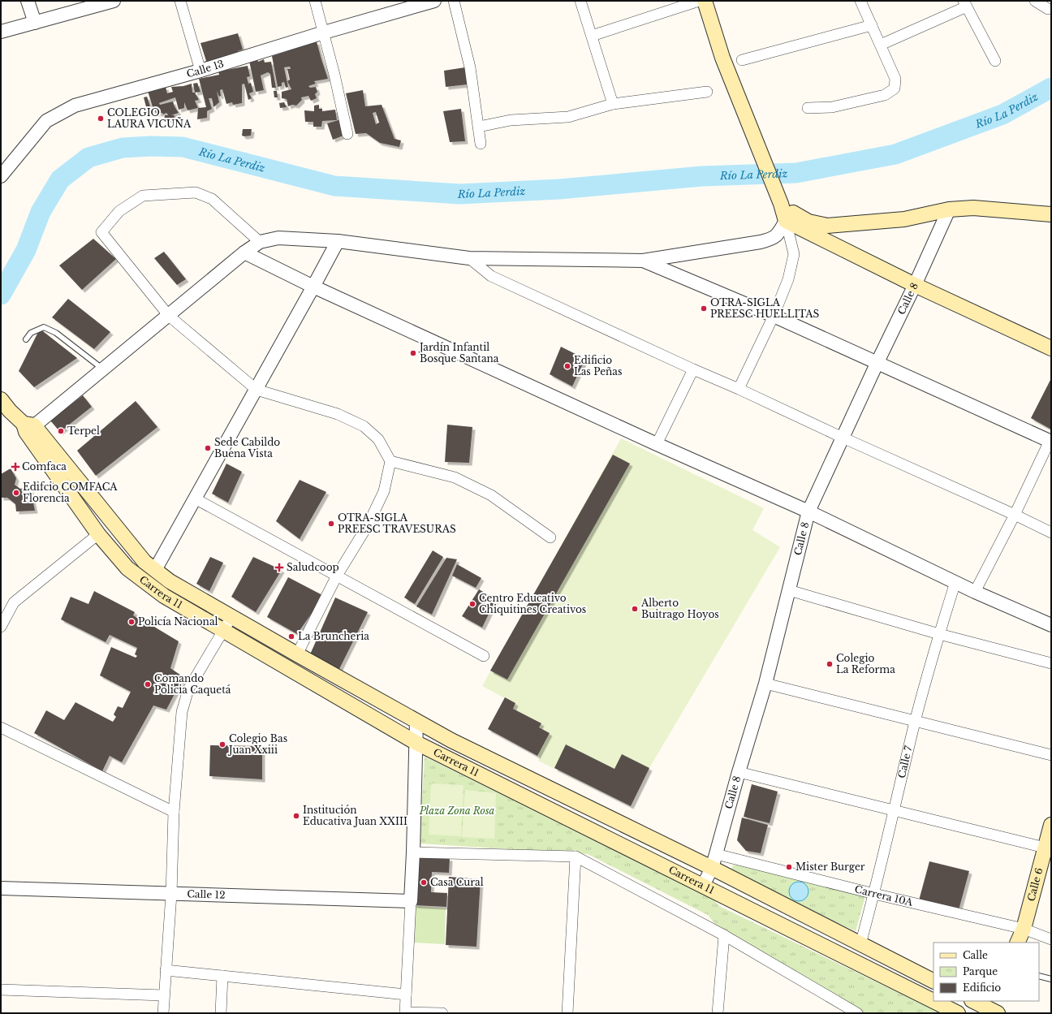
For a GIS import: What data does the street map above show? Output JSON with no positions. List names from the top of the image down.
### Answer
{
  "streets": {
    "main road": ["Carrera 11", "Calle 6"],
    "street": [
      "Calle 13",
      "Calle 8",
      "Calle 7",
      "Calle 12",
      "Carrera 10A"
    ]
  },
  "crossings": [
    ["Calle 8", "Carrera 11"],
    ["Calle 8", "Carrera 10A"],
    ["Carrera 11", "Calle 7"],
    ["Calle 7", "Carrera 10A"],
    ["Calle 6", "Carrera 10A"]
  ],
  "water": ["Río La Perdiz"],
  "parks": ["Plaza Zona Rosa"],
  "places": {
    "other": [
      "COLEGIO LAURA VICUÑA",
      "OTRA-SIGLA PREESC HUELLITAS",
      "Jardín Infantil Bosque Santana",
      "Edificio Las Peñas",
      "Terpel",
      "Sede Cabildo Buena Vista",
      "Edifcio COMFACA Florencia",
      "OTRA-SIGLA PREESC TRAVESURAS",
      "Centro Educativo Chiquitines Creativos",
      "Alberto Buitrago Hoyos",
      "Policía Nacional",
      "La Bruncheria",
      "Colegio La Reforma",
      "Comando Policia Caquetá",
      "Colegio Bas Juan Xxiii",
      "Institución Educativa Juan XXIII",
      "Mister Burger",
      "Casa Cural"
    ],
    "health": ["Comfaca", "Saludcoop"]
  },
  "legend": ["Calle", "Parque", "Edificio"]
}
